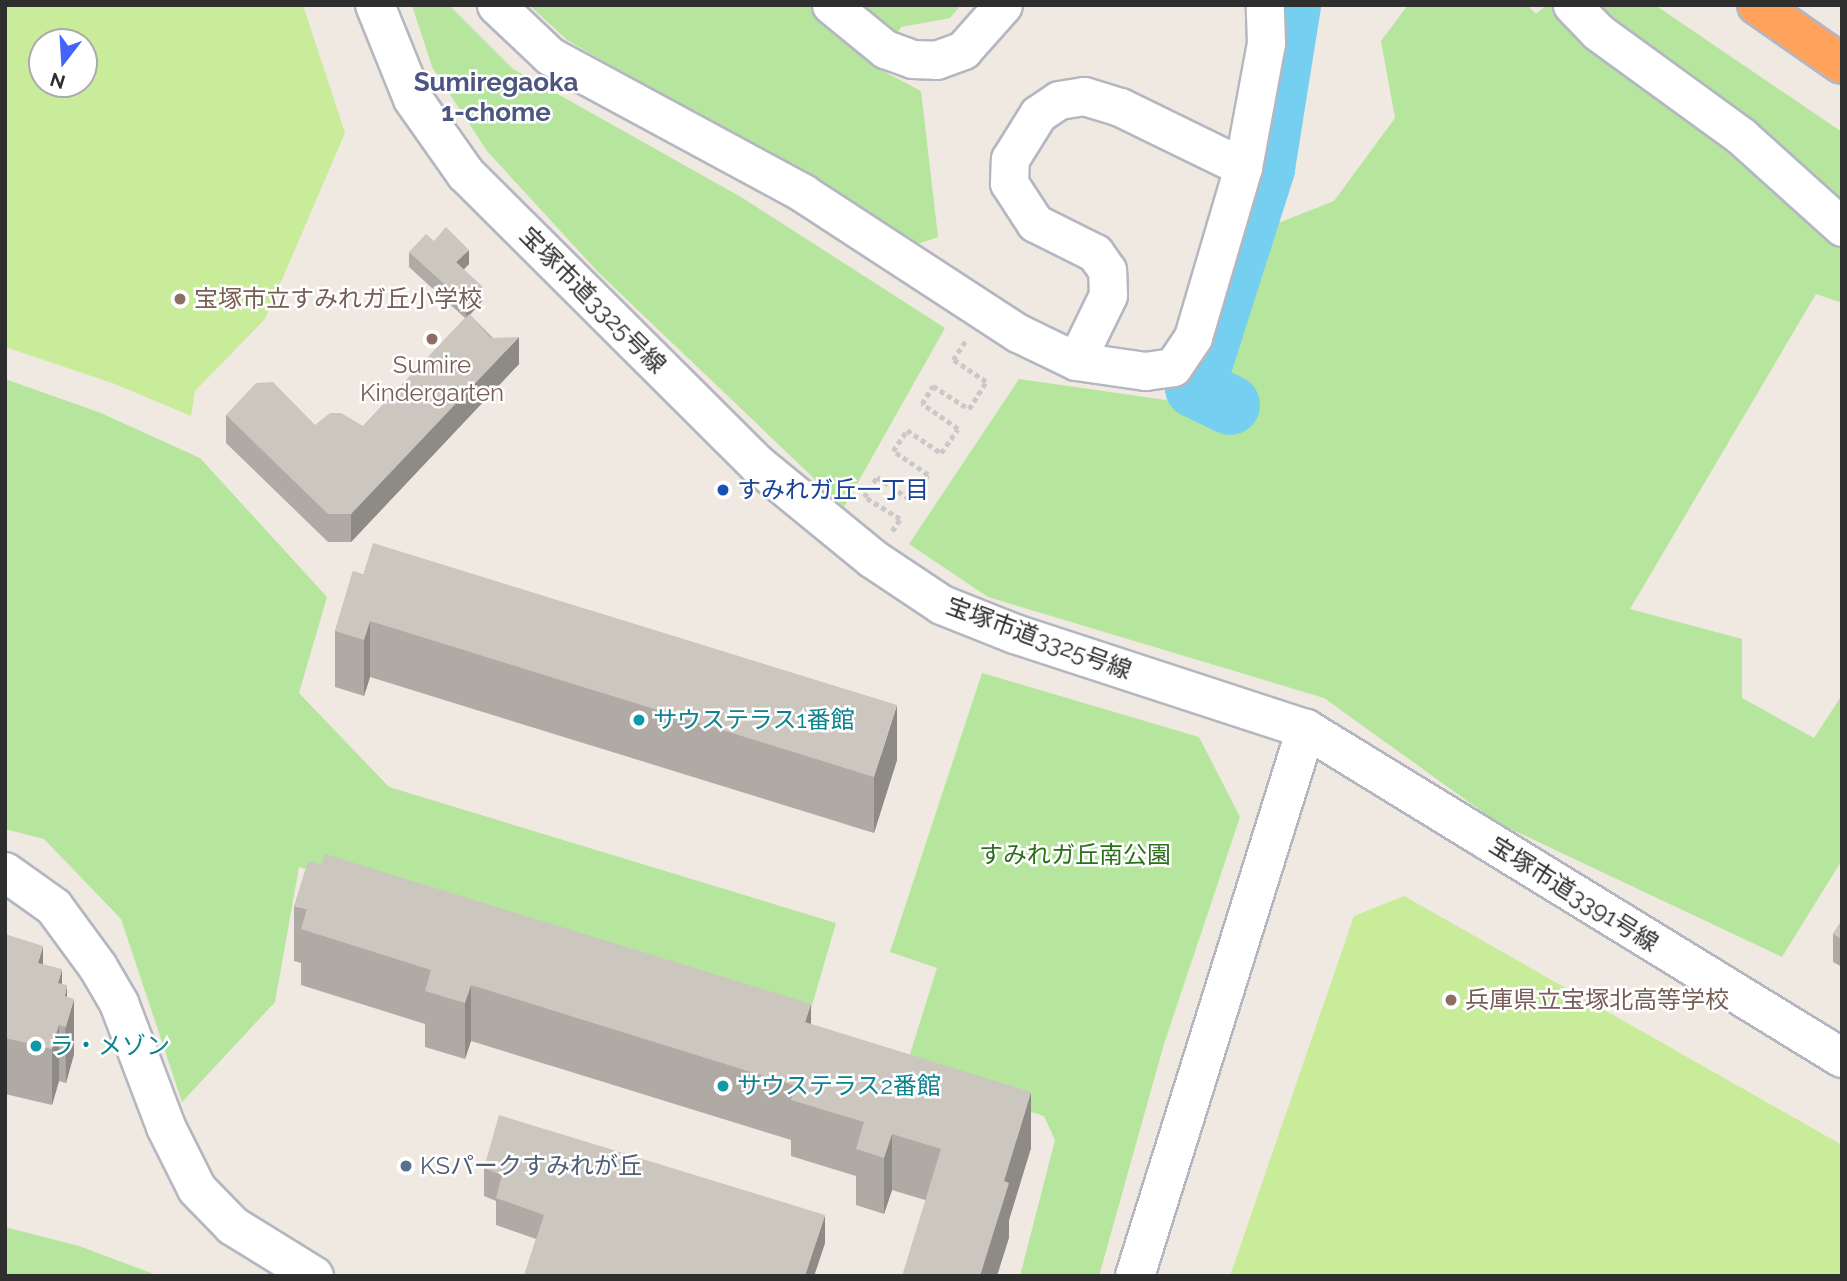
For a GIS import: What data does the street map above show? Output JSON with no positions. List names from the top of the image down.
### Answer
{
  "streets": {
    "street": ["宝塚市道3325号線", "宝塚市道3391号線"]
  },
  "crossings": [
    ["宝塚市道3325号線", "宝塚市道3391号線"]
  ],
  "districts": ["Sumiregaoka 1-chome"],
  "parks": ["すみれガ丘南公園"],
  "places": [
    "宝塚市立すみれガ丘小学校",
    "Sumire Kindergarten",
    "すみれガ丘一丁目",
    "サウステラス1番館",
    "兵庫県立宝塚北高等学校",
    "ラ・メゾン",
    "サウステラス2番館",
    "KSパークすみれが丘"
  ],
  "north": "bottom"
}
